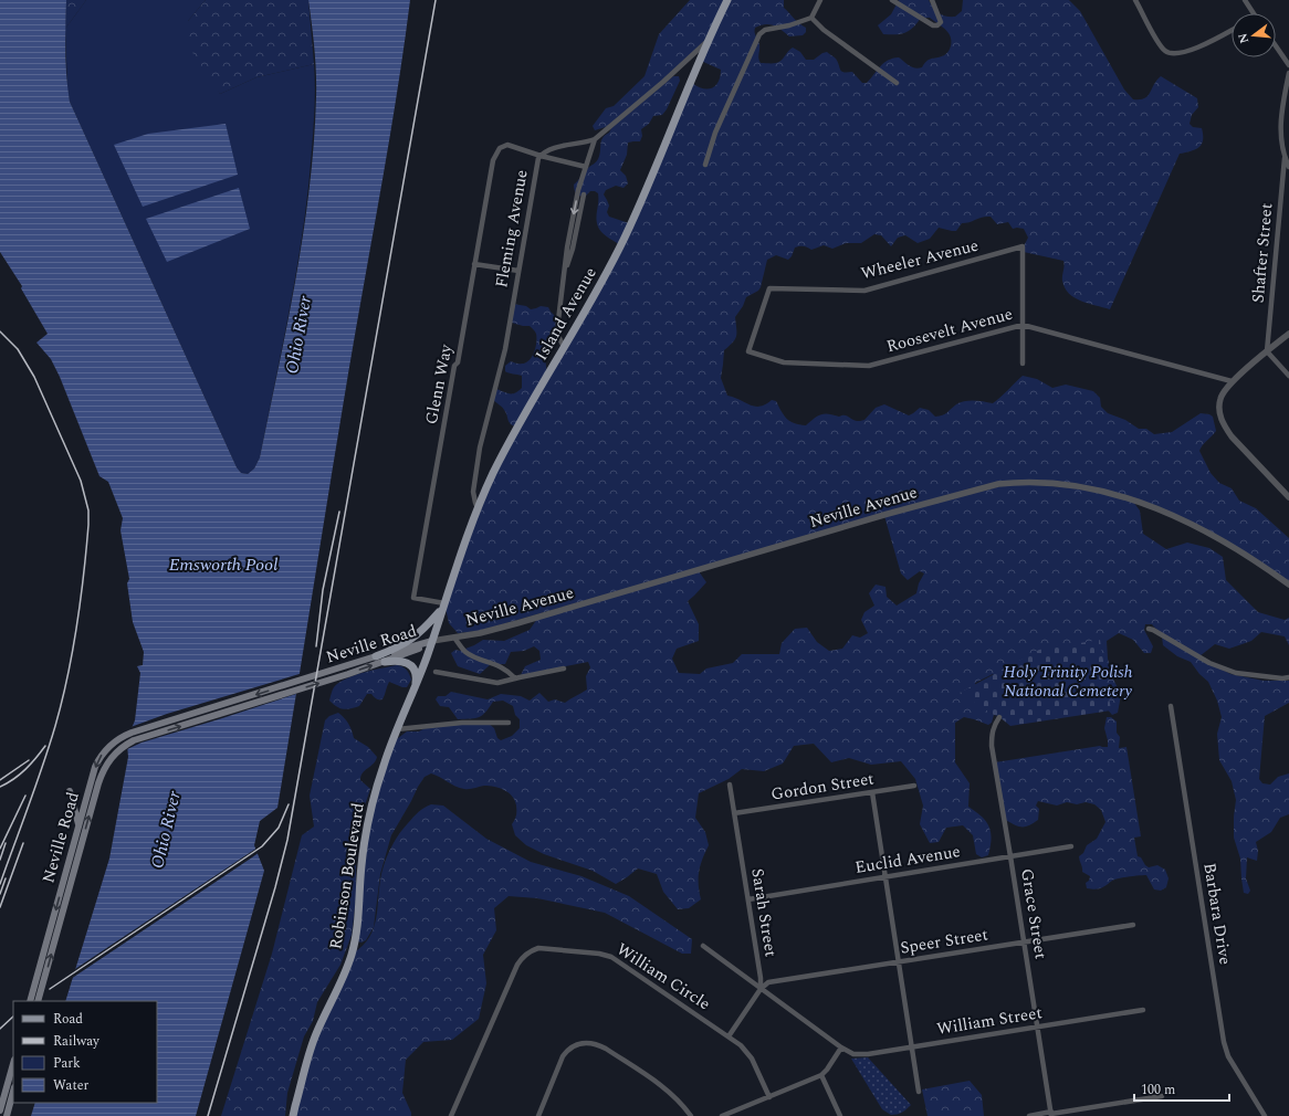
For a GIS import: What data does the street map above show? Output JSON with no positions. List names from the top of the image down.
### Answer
{
  "streets": {
    "main road": ["Island Avenue", "Neville Road", "Robinson Boulevard"],
    "street": [
      "Fleming Avenue",
      "Shafter Street",
      "Wheeler Avenue",
      "Roosevelt Avenue",
      "Glenn Way",
      "Neville Avenue",
      "Gordon Street",
      "Euclid Avenue",
      "Sarah Street",
      "Grace Street",
      "Barbara Drive",
      "Speer Street",
      "William Circle",
      "William Street"
    ]
  },
  "crossings": [
    ["Fleming Avenue", "Island Avenue"],
    ["Fleming Avenue", "Glenn Way"],
    ["Wheeler Avenue", "Roosevelt Avenue"],
    ["Island Avenue", "Glenn Way"],
    ["Island Avenue", "Neville Avenue"],
    ["Island Avenue", "Neville Road"],
    ["Island Avenue", "Robinson Boulevard"],
    ["Neville Avenue", "Neville Road"],
    ["Neville Avenue", "Robinson Boulevard"],
    ["Neville Road", "Robinson Boulevard"],
    ["Gordon Street", "Sarah Street"],
    ["Euclid Avenue", "Sarah Street"],
    ["Euclid Avenue", "Grace Street"],
    ["Sarah Street", "Speer Street"],
    ["Sarah Street", "William Street"],
    ["Grace Street", "Speer Street"],
    ["Grace Street", "William Street"],
    ["Speer Street", "William Street"]
  ],
  "water": ["Ohio River", "Emsworth Pool"],
  "parks": ["Holy Trinity Polish National Cemetery"],
  "legend": [
    "Road",
    "Railway",
    "Park",
    "Water"
  ],
  "scale_bar": "100 m",
  "north": "left"
}
